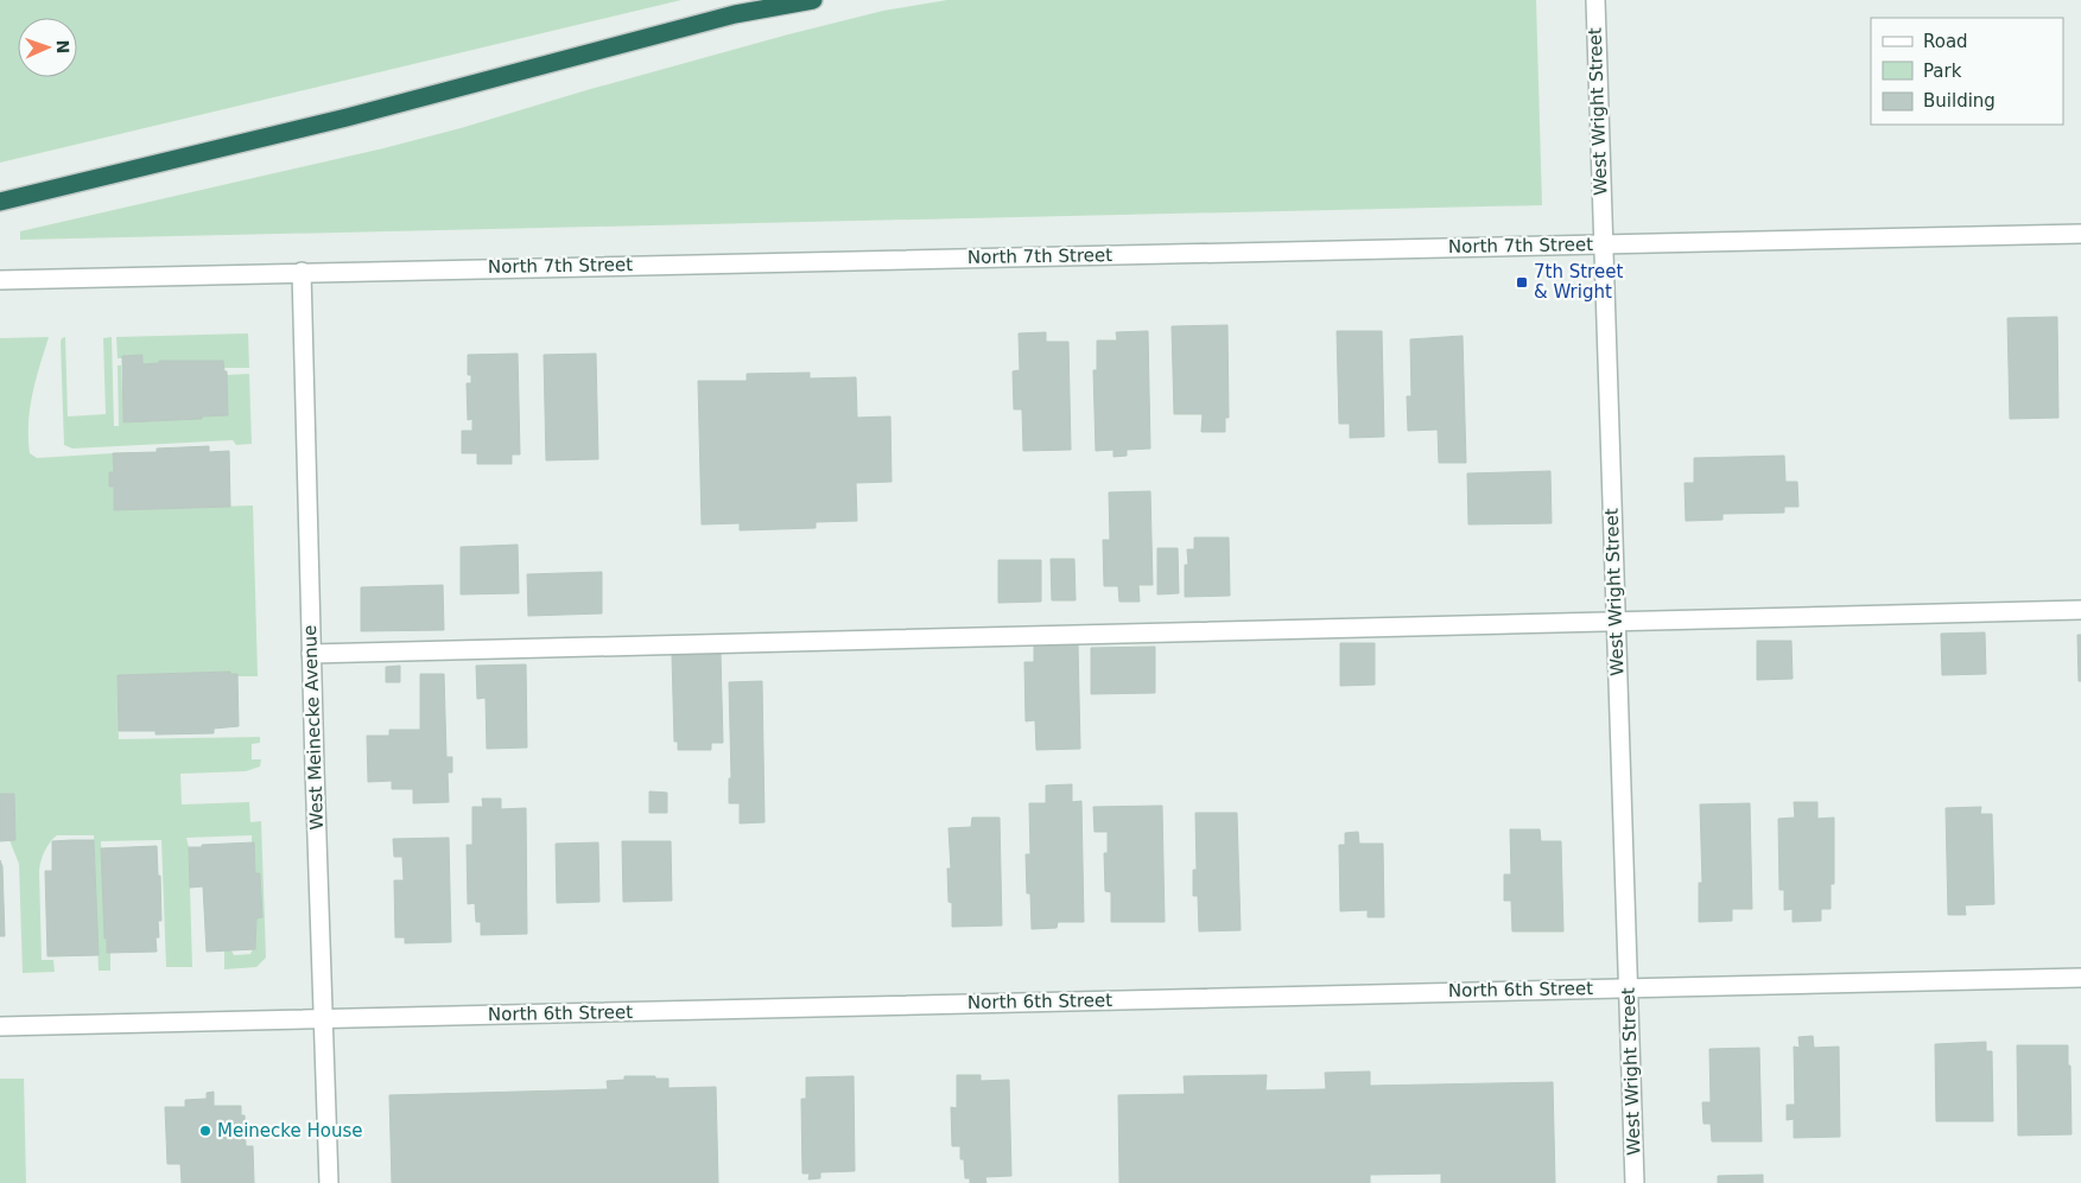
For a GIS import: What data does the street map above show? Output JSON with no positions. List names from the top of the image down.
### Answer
{
  "streets": {
    "street": [
      "West Wright Street",
      "North 7th Street",
      "West Meinecke Avenue",
      "North 6th Street"
    ]
  },
  "crossings": [
    ["West Wright Street", "North 7th Street"],
    ["West Wright Street", "North 6th Street"],
    ["North 7th Street", "West Meinecke Avenue"],
    ["West Meinecke Avenue", "North 6th Street"]
  ],
  "places": {
    "transit": ["7th Street & Wright"],
    "other": ["Meinecke House"]
  },
  "legend": ["Road", "Park", "Building"],
  "north": "right"
}
